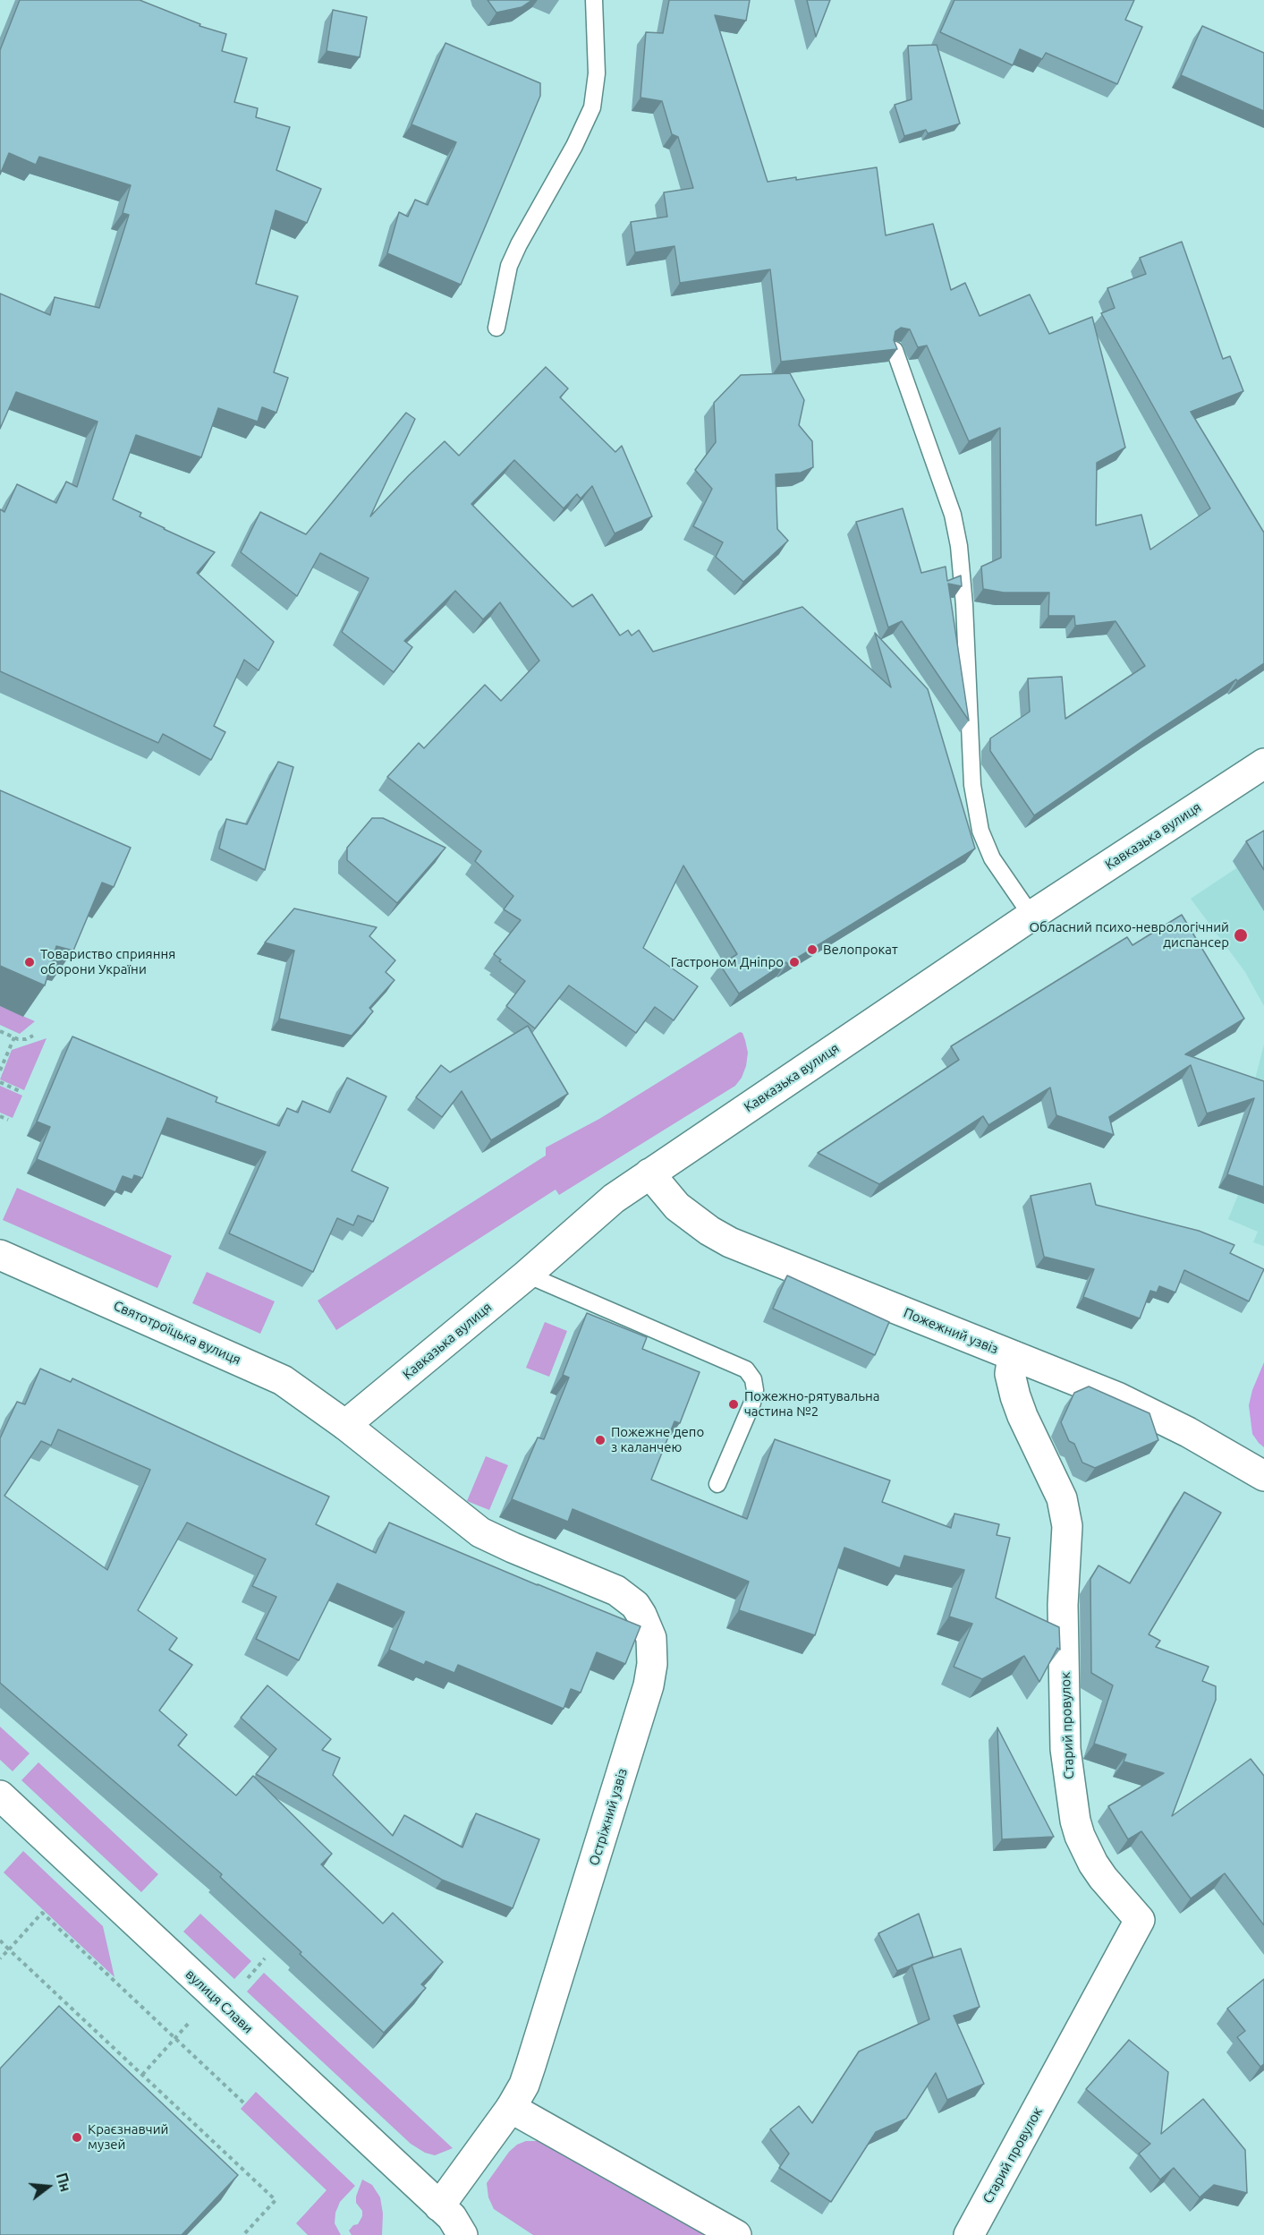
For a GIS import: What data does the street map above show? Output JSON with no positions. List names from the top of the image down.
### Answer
{
  "streets": {
    "street": [
      "Кавказька вулиця",
      "Пожежний узвіз",
      "Святотроїцька вулиця",
      "Старий провулок",
      "Остріжний узвіз",
      "вулиця Слави"
    ]
  },
  "crossings": [
    ["Кавказька вулиця", "Пожежний узвіз"],
    ["Кавказька вулиця", "Святотроїцька вулиця"],
    ["Кавказька вулиця", "Остріжний узвіз"],
    ["Пожежний узвіз", "Старий провулок"],
    ["Святотроїцька вулиця", "Остріжний узвіз"],
    ["Остріжний узвіз", "вулиця Слави"]
  ],
  "places": [
    "Обласний психо-неврологічний диспансер",
    "Велопрокат",
    "Товариство сприяння оборони України",
    "Гастроном Дніпро",
    "Пожежно-рятувальна частина №2",
    "Пожежне депо з каланчею",
    "Краєзнавчий музей"
  ],
  "north": "right"
}
